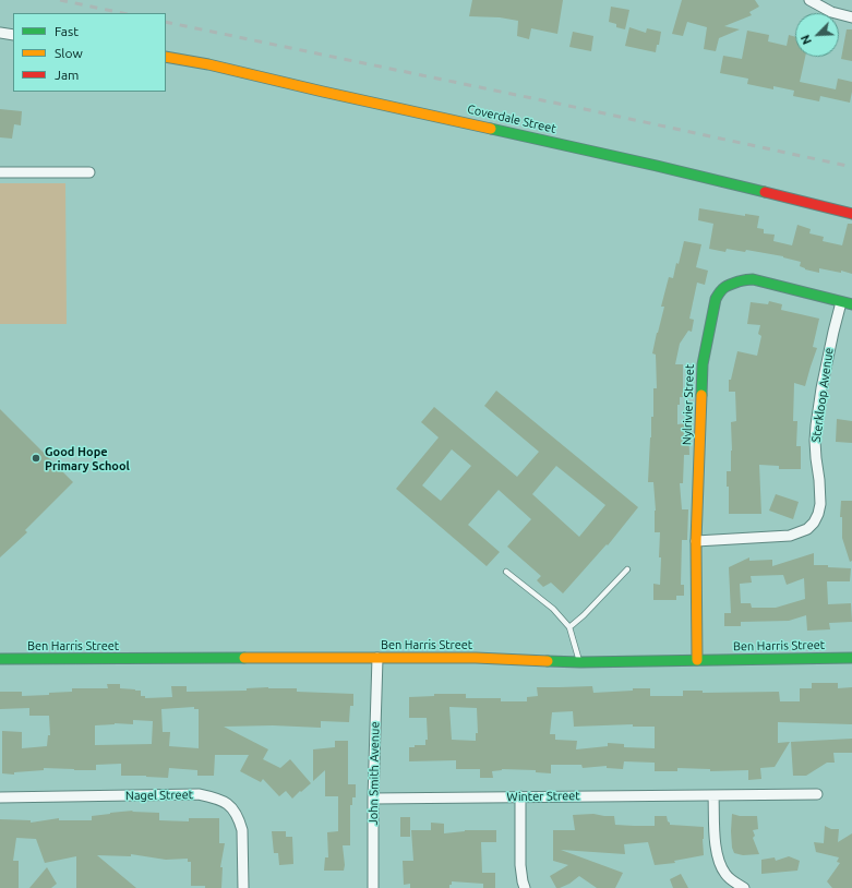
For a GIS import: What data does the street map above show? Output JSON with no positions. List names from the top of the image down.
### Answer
{
  "streets": {
    "street": [
      "Coverdale Street",
      "Sterkloop Avenue",
      "Nylrivier Street",
      "Ben Harris Street",
      "John Smith Avenue",
      "Nagel Street",
      "Winter Street"
    ]
  },
  "crossings": [
    ["Sterkloop Avenue", "Nylrivier Street"],
    ["Nylrivier Street", "Ben Harris Street"],
    ["Ben Harris Street", "John Smith Avenue"],
    ["John Smith Avenue", "Winter Street"]
  ],
  "places": ["Good Hope Primary School"],
  "legend": ["Fast", "Slow", "Jam"],
  "north": "bottom left"
}
